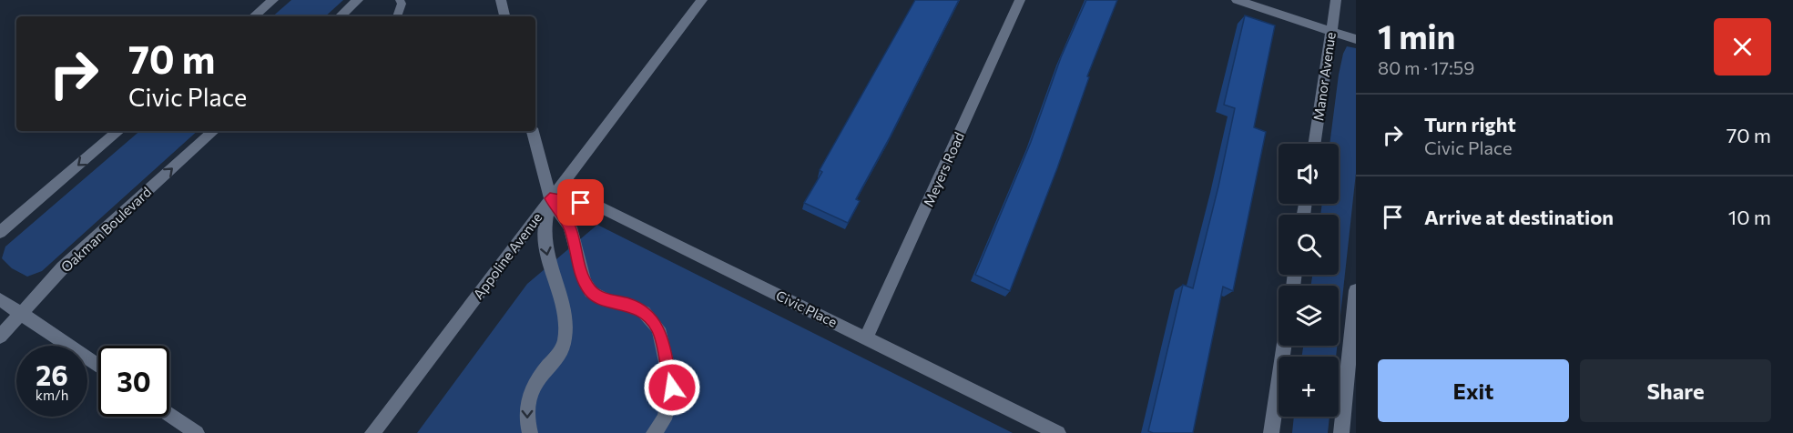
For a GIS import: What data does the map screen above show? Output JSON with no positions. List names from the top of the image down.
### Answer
{
  "streets": {
    "street": [
      "Manor Avenue",
      "Meyers Road",
      "Oakman Boulevard",
      "Appoline Avenue",
      "Civic Place"
    ]
  },
  "crossings": [
    ["Meyers Road", "Civic Place"],
    ["Appoline Avenue", "Civic Place"]
  ],
  "page": {
    "heading": ["1 min", "80 m · 17:59"],
    "turn": ["70 m", "Civic Place"],
    "list": [
      {
        "name": "Turn right",
        "note": "Civic Place",
        "value": "70 m"
      },
      {
        "name": "Arrive at destination",
        "value": "10 m"
      }
    ],
    "map_buttons": "+",
    "speed": "26 km/h",
    "limit": "30",
    "buttons": ["Exit", "Share"]
  }
}
